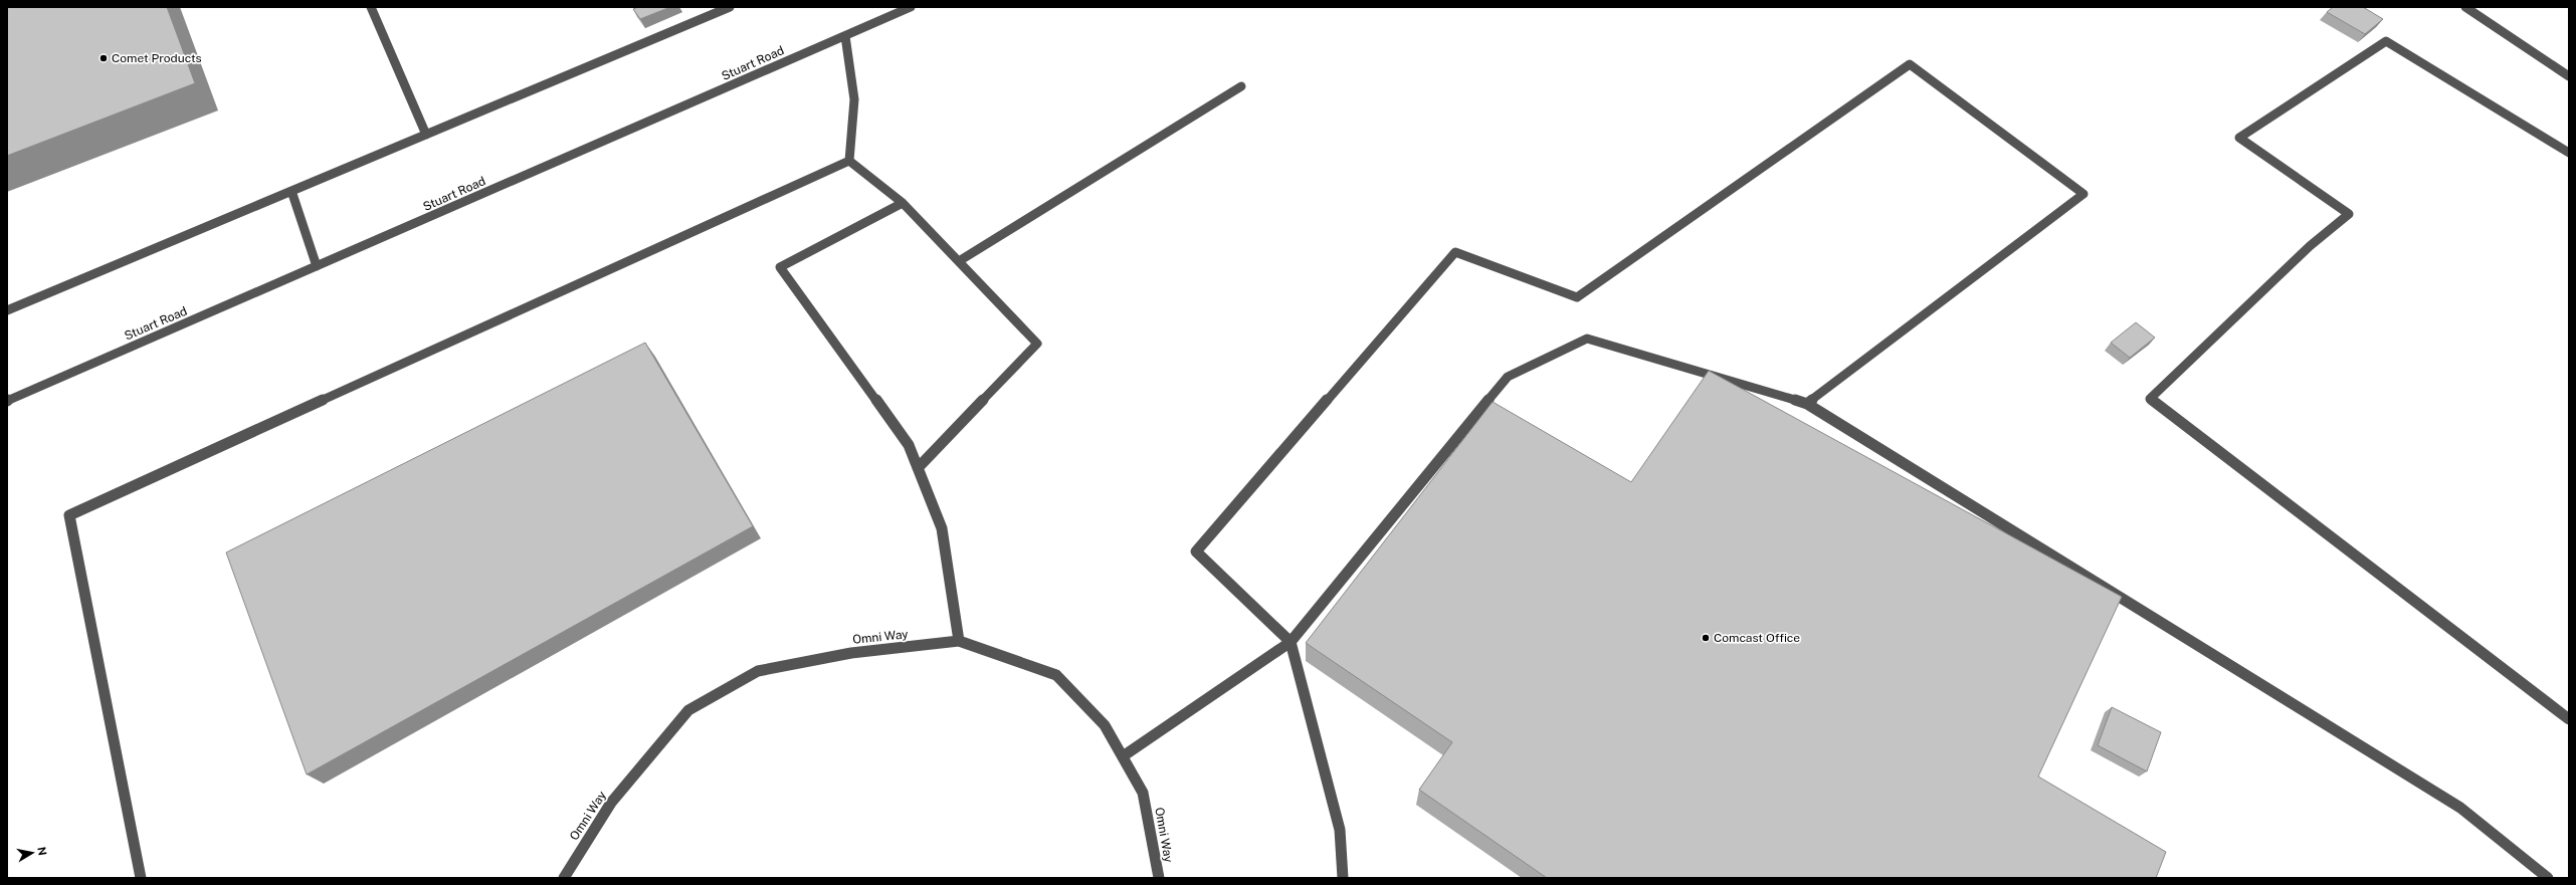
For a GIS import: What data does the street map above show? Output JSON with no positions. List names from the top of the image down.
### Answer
{
  "streets": {
    "street": ["Stuart Road", "Omni Way"]
  },
  "places": ["Comet Products", "Comcast Office"],
  "north": "right"
}
